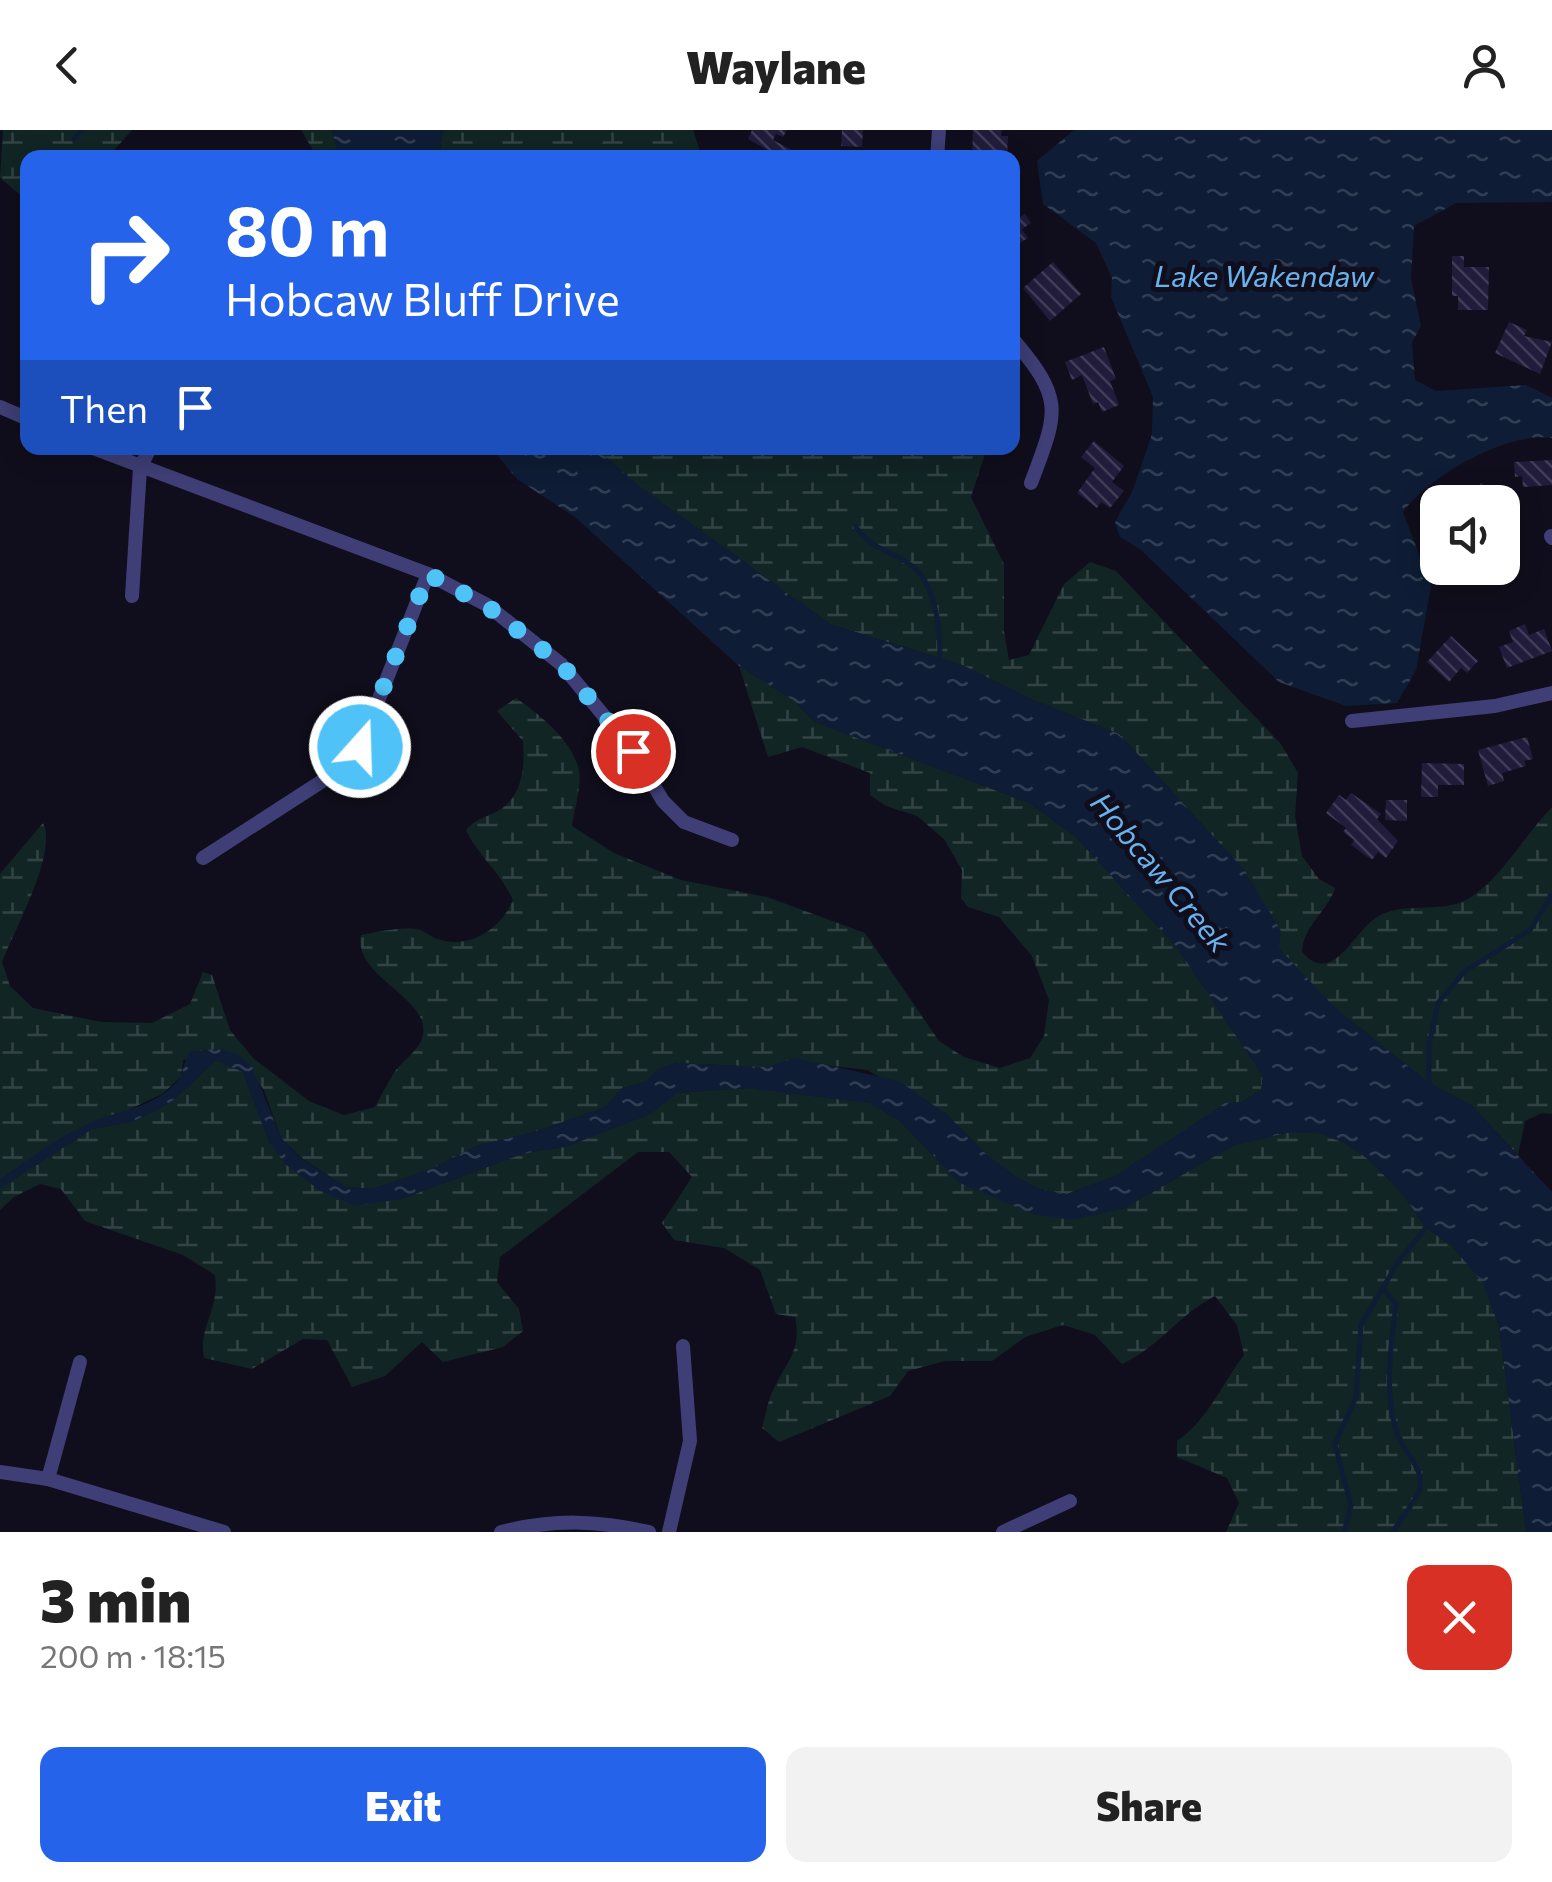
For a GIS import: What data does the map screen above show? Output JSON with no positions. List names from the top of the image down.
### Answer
{
  "water": ["Lake Wakendaw", "Hobcaw Creek"],
  "page": {
    "header": "Waylane",
    "turn": ["80 m", "Hobcaw Bluff Drive"],
    "then": "Then",
    "heading": ["3 min", "200 m · 18:15"],
    "buttons": ["Exit", "Share"]
  }
}
